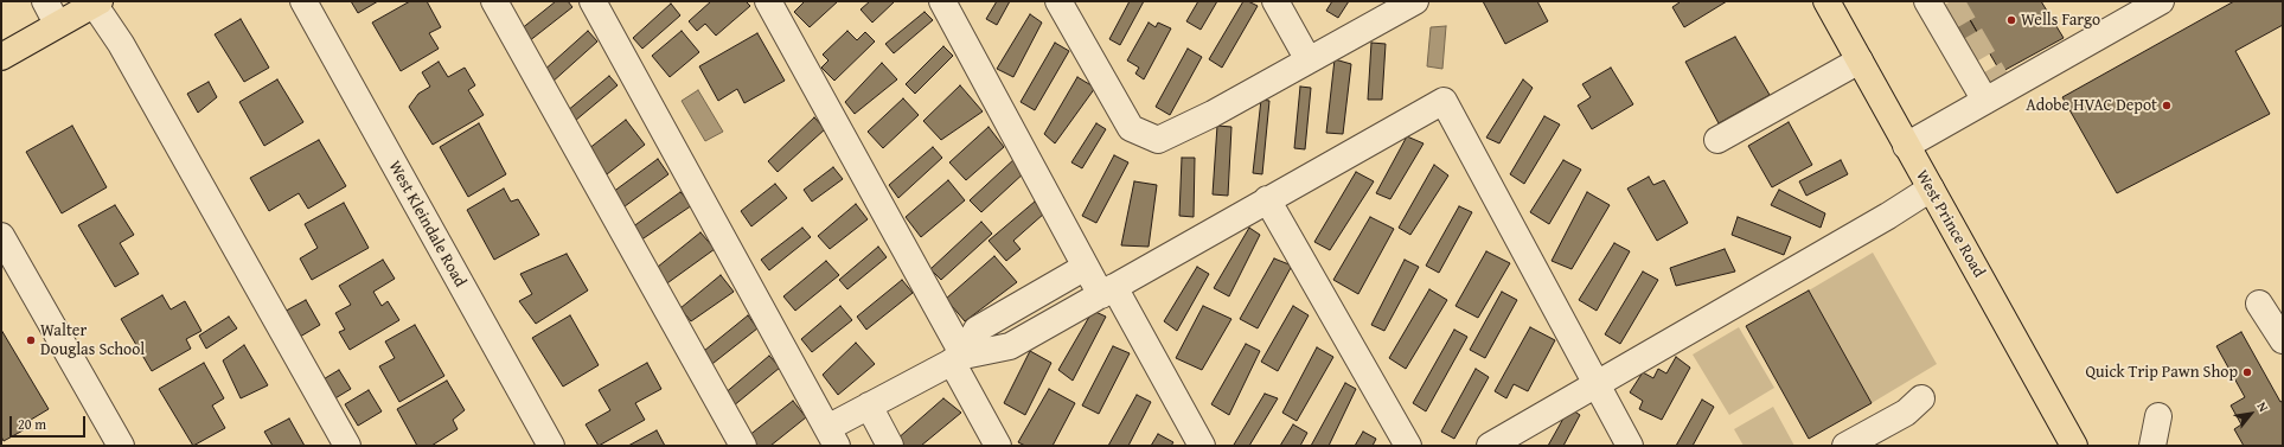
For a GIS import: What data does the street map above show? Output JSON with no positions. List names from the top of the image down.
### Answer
{
  "streets": {
    "main road": ["West Prince Road"],
    "street": ["West Kleindale Road"]
  },
  "places": [
    "Wells Fargo",
    "Adobe HVAC Depot",
    "Walter Douglas School",
    "Quick Trip Pawn Shop"
  ],
  "scale_bar": "20 m",
  "north": "top right"
}
